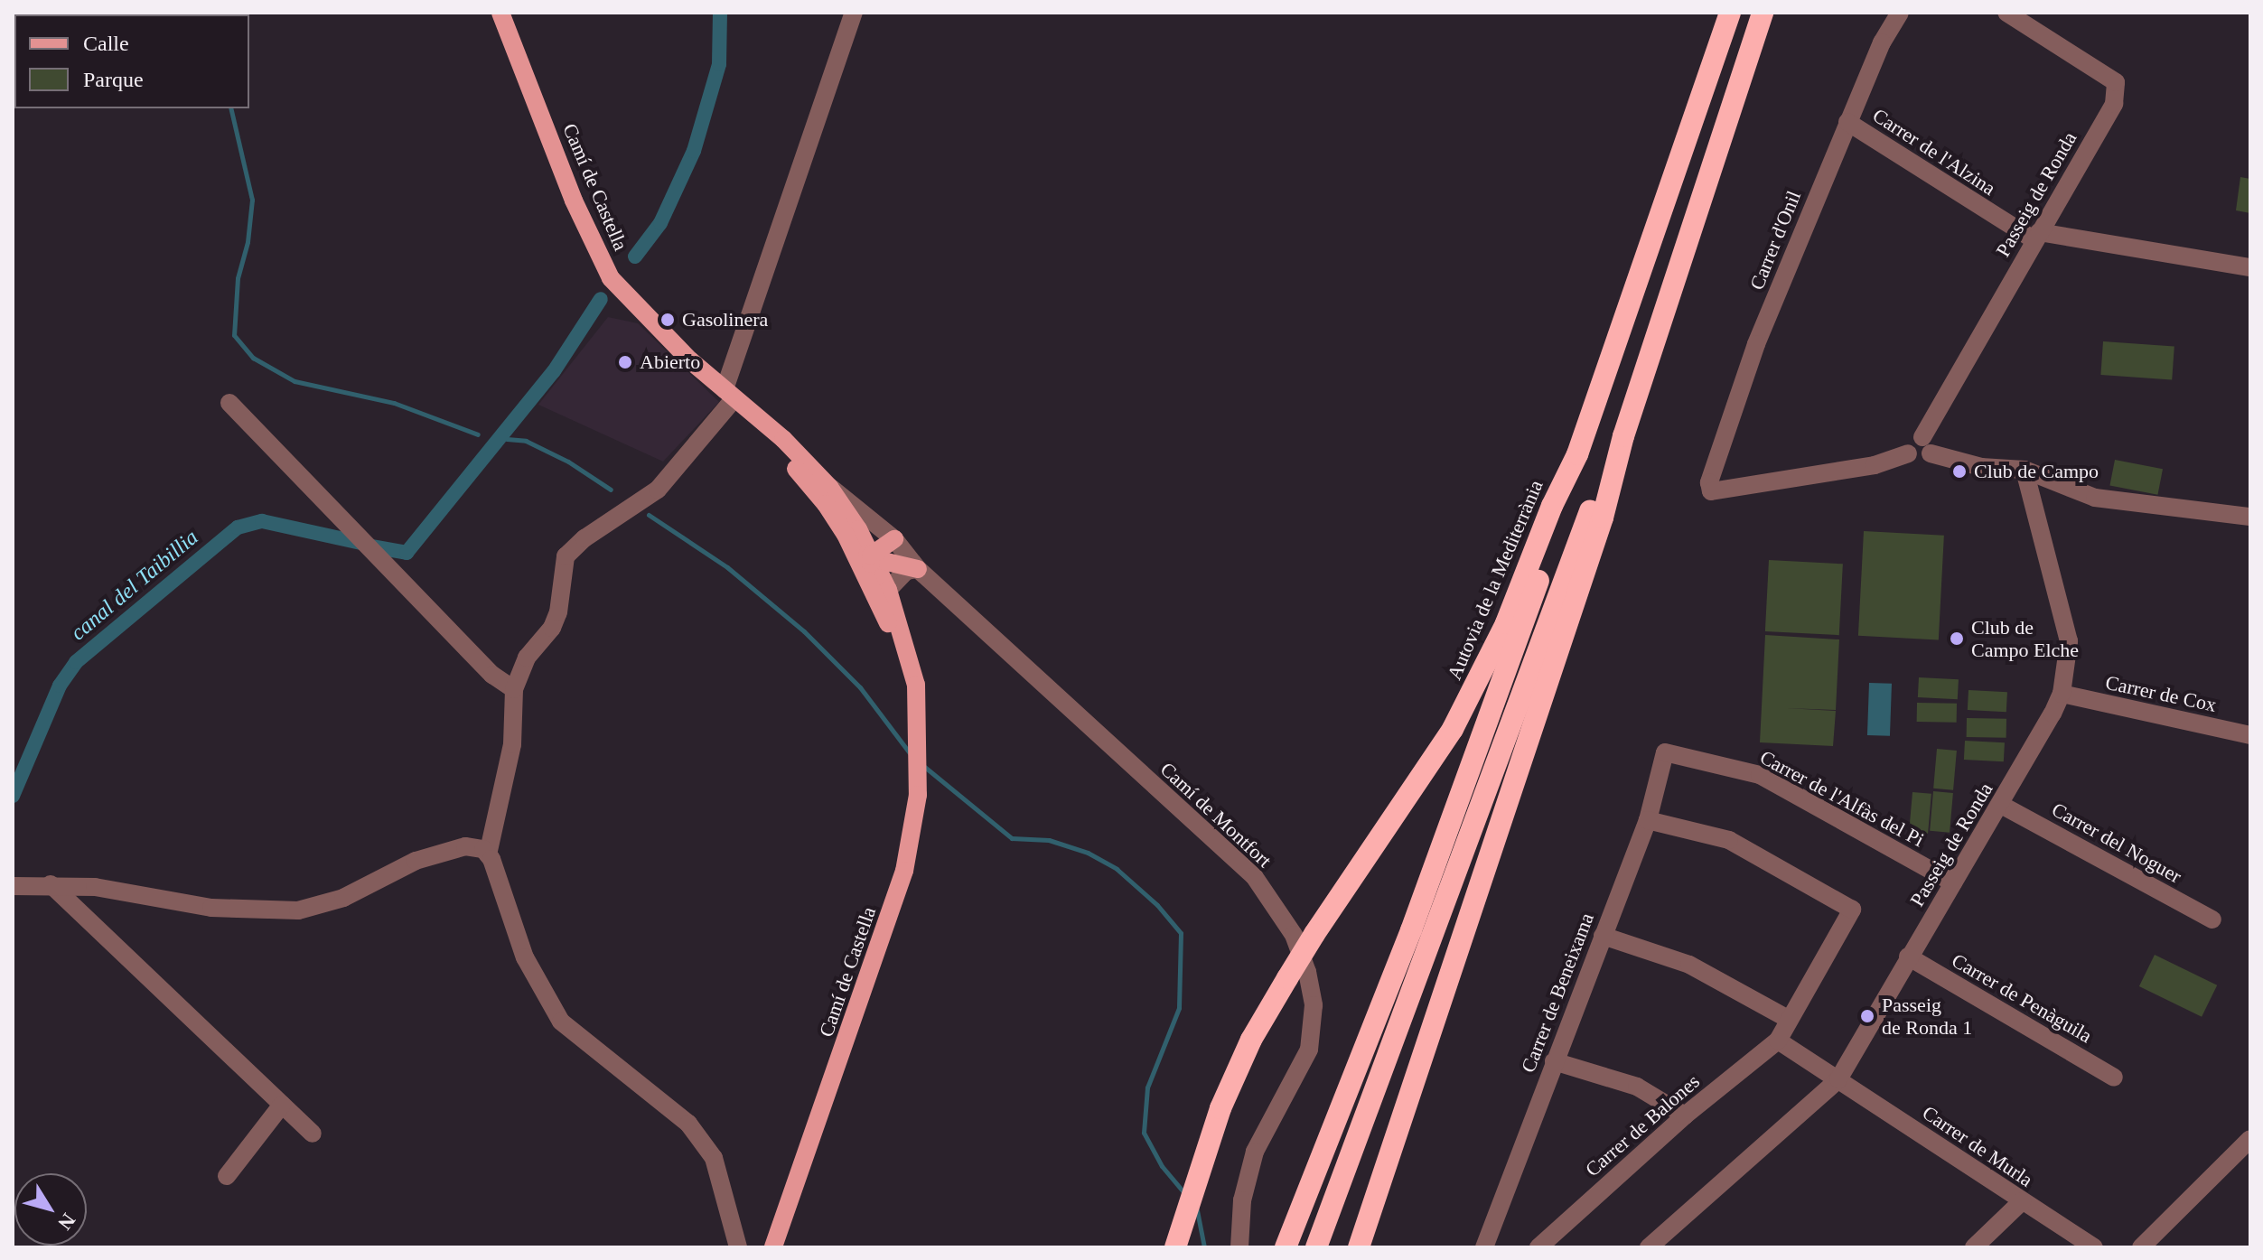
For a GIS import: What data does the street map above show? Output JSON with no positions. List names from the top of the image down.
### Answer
{
  "streets": {
    "highway": ["Autovia de la Mediterrània"],
    "main road": ["Camí de Castella"],
    "street": [
      "Carrer de l'Alzina",
      "Passeig de Ronda",
      "Carrer d'Onil",
      "Carrer de Cox",
      "Carrer de l'Alfàs del Pi",
      "Camí de Montfort",
      "Carrer del Noguer",
      "Carrer de Beneixama",
      "Carrer de Penàguila",
      "Carrer de Balones",
      "Carrer de Murla"
    ]
  },
  "crossings": [
    ["Carrer de l'Alzina", "Passeig de Ronda"],
    ["Carrer de l'Alzina", "Carrer d'Onil"],
    ["Camí de Castella", "Camí de Montfort"],
    ["Passeig de Ronda", "Carrer d'Onil"],
    ["Passeig de Ronda", "Carrer de Cox"],
    ["Passeig de Ronda", "Carrer de l'Alfàs del Pi"],
    ["Passeig de Ronda", "Carrer del Noguer"],
    ["Passeig de Ronda", "Carrer de Penàguila"],
    ["Passeig de Ronda", "Carrer de Murla"],
    ["Carrer de l'Alfàs del Pi", "Carrer de Beneixama"],
    ["Carrer de Beneixama", "Carrer de Balones"]
  ],
  "water": ["canal del Taibillia"],
  "places": [
    "Gasolinera",
    "Abierto",
    "Club de Campo",
    "Club de Campo Elche",
    "Passeig de Ronda 1"
  ],
  "legend": ["Calle", "Parque"],
  "north": "bottom right"
}
